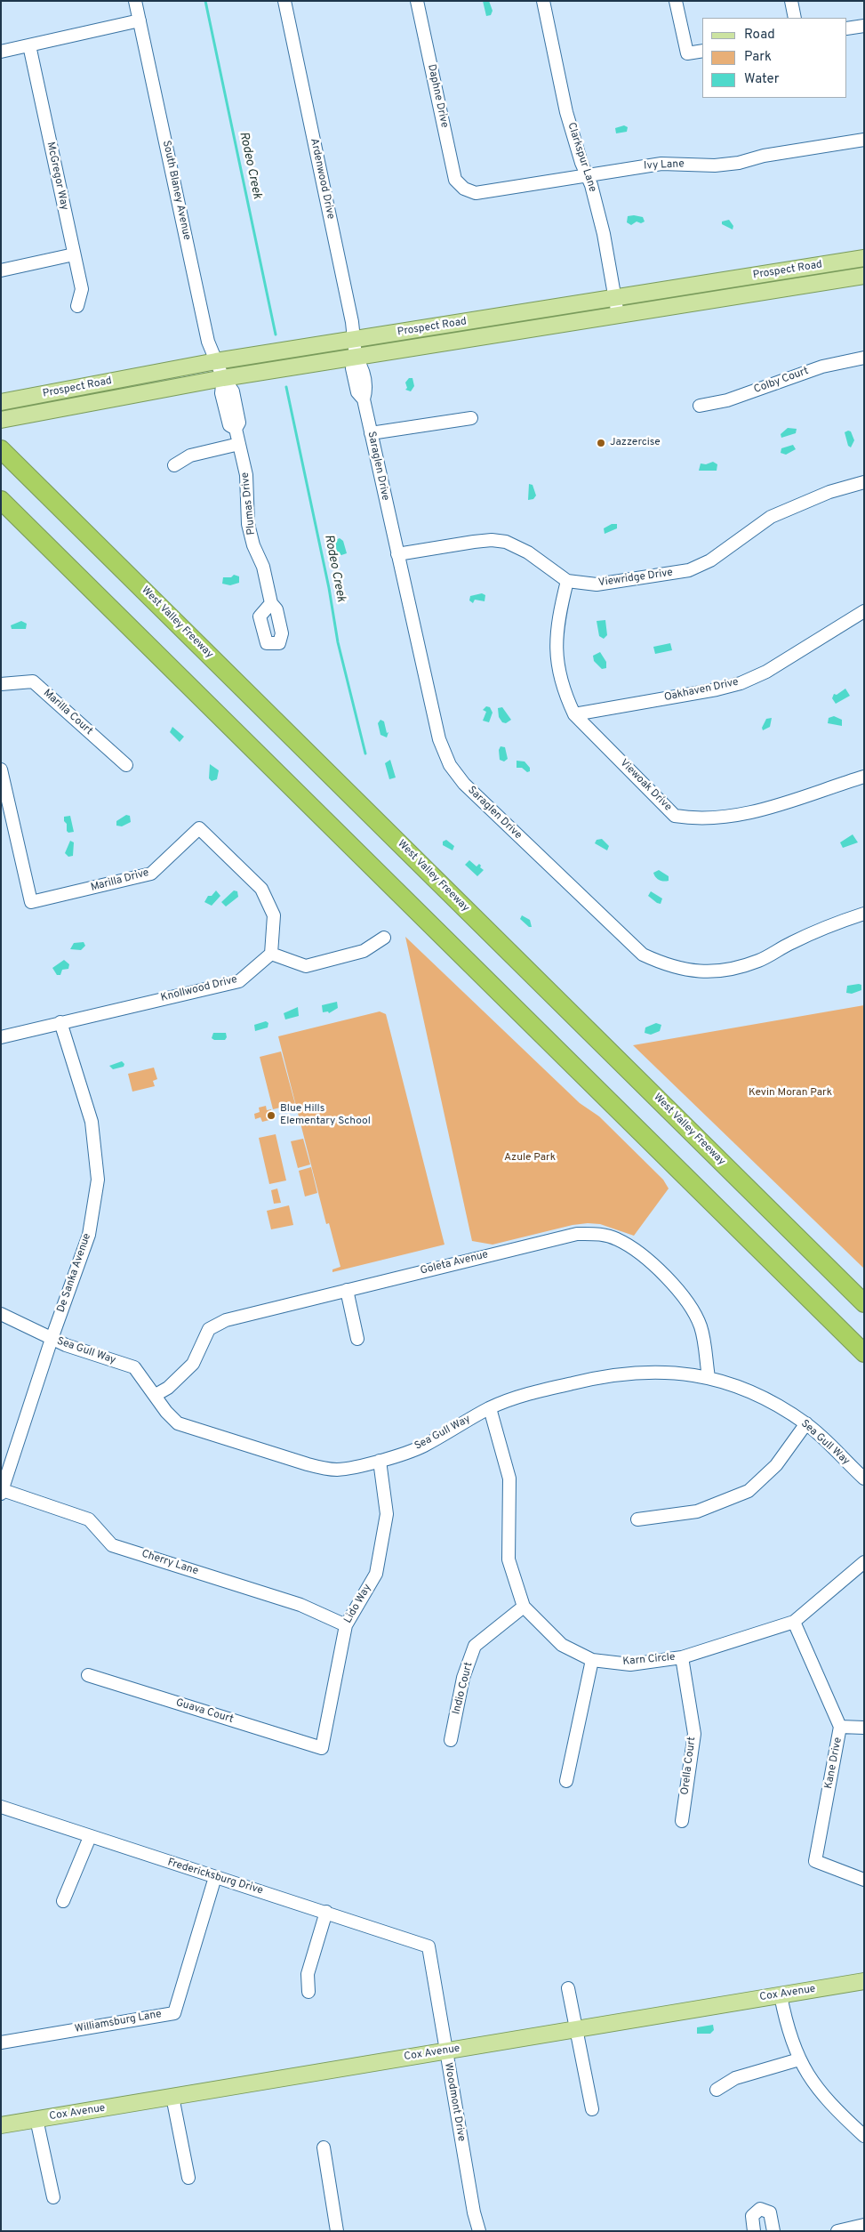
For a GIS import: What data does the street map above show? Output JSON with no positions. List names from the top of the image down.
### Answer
{
  "streets": {
    "highway": ["West Valley Freeway"],
    "main road": ["Prospect Road", "Cox Avenue"],
    "street": [
      "Daphne Drive",
      "Clarkspur Lane",
      "Ivy Lane",
      "McGregor Way",
      "Ardenwood Drive",
      "South Blaney Avenue",
      "Colby Court",
      "Saraglen Drive",
      "Plumas Drive",
      "Viewridge Drive",
      "Oakhaven Drive",
      "Marilla Court",
      "Viewoak Drive",
      "Marilla Drive",
      "Knollwood Drive",
      "Goleta Avenue",
      "De Sanka Avenue",
      "Sea Gull Way",
      "Cherry Lane",
      "Lido Way",
      "Karn Circle",
      "Indio Court",
      "Guava Court",
      "Kane Drive",
      "Orella Court",
      "Fredericksburg Drive",
      "Williamsburg Lane",
      "Woodmont Drive"
    ]
  },
  "crossings": [
    ["Daphne Drive", "Ivy Lane"],
    ["Clarkspur Lane", "Ivy Lane"],
    ["Clarkspur Lane", "Prospect Road"],
    ["Ardenwood Drive", "Prospect Road"],
    ["Ardenwood Drive", "Saraglen Drive"],
    ["South Blaney Avenue", "Prospect Road"],
    ["South Blaney Avenue", "Plumas Drive"],
    ["Prospect Road", "Saraglen Drive"],
    ["Prospect Road", "Plumas Drive"],
    ["Saraglen Drive", "Viewridge Drive"],
    ["Viewridge Drive", "Viewoak Drive"],
    ["Oakhaven Drive", "Viewoak Drive"],
    ["Marilla Drive", "Knollwood Drive"],
    ["Knollwood Drive", "De Sanka Avenue"],
    ["Goleta Avenue", "Sea Gull Way"],
    ["De Sanka Avenue", "Sea Gull Way"],
    ["De Sanka Avenue", "Cherry Lane"],
    ["Sea Gull Way", "Lido Way"],
    ["Sea Gull Way", "Karn Circle"],
    ["Cherry Lane", "Lido Way"],
    ["Lido Way", "Guava Court"],
    ["Karn Circle", "Indio Court"],
    ["Karn Circle", "Kane Drive"],
    ["Karn Circle", "Orella Court"],
    ["Fredericksburg Drive", "Williamsburg Lane"],
    ["Fredericksburg Drive", "Woodmont Drive"],
    ["Cox Avenue", "Woodmont Drive"]
  ],
  "water": ["Rodeo Creek"],
  "parks": ["Kevin Moran Park", "Azule Park"],
  "places": ["Jazzercise", "Blue Hills Elementary School"],
  "legend": ["Road", "Park", "Water"]
}
